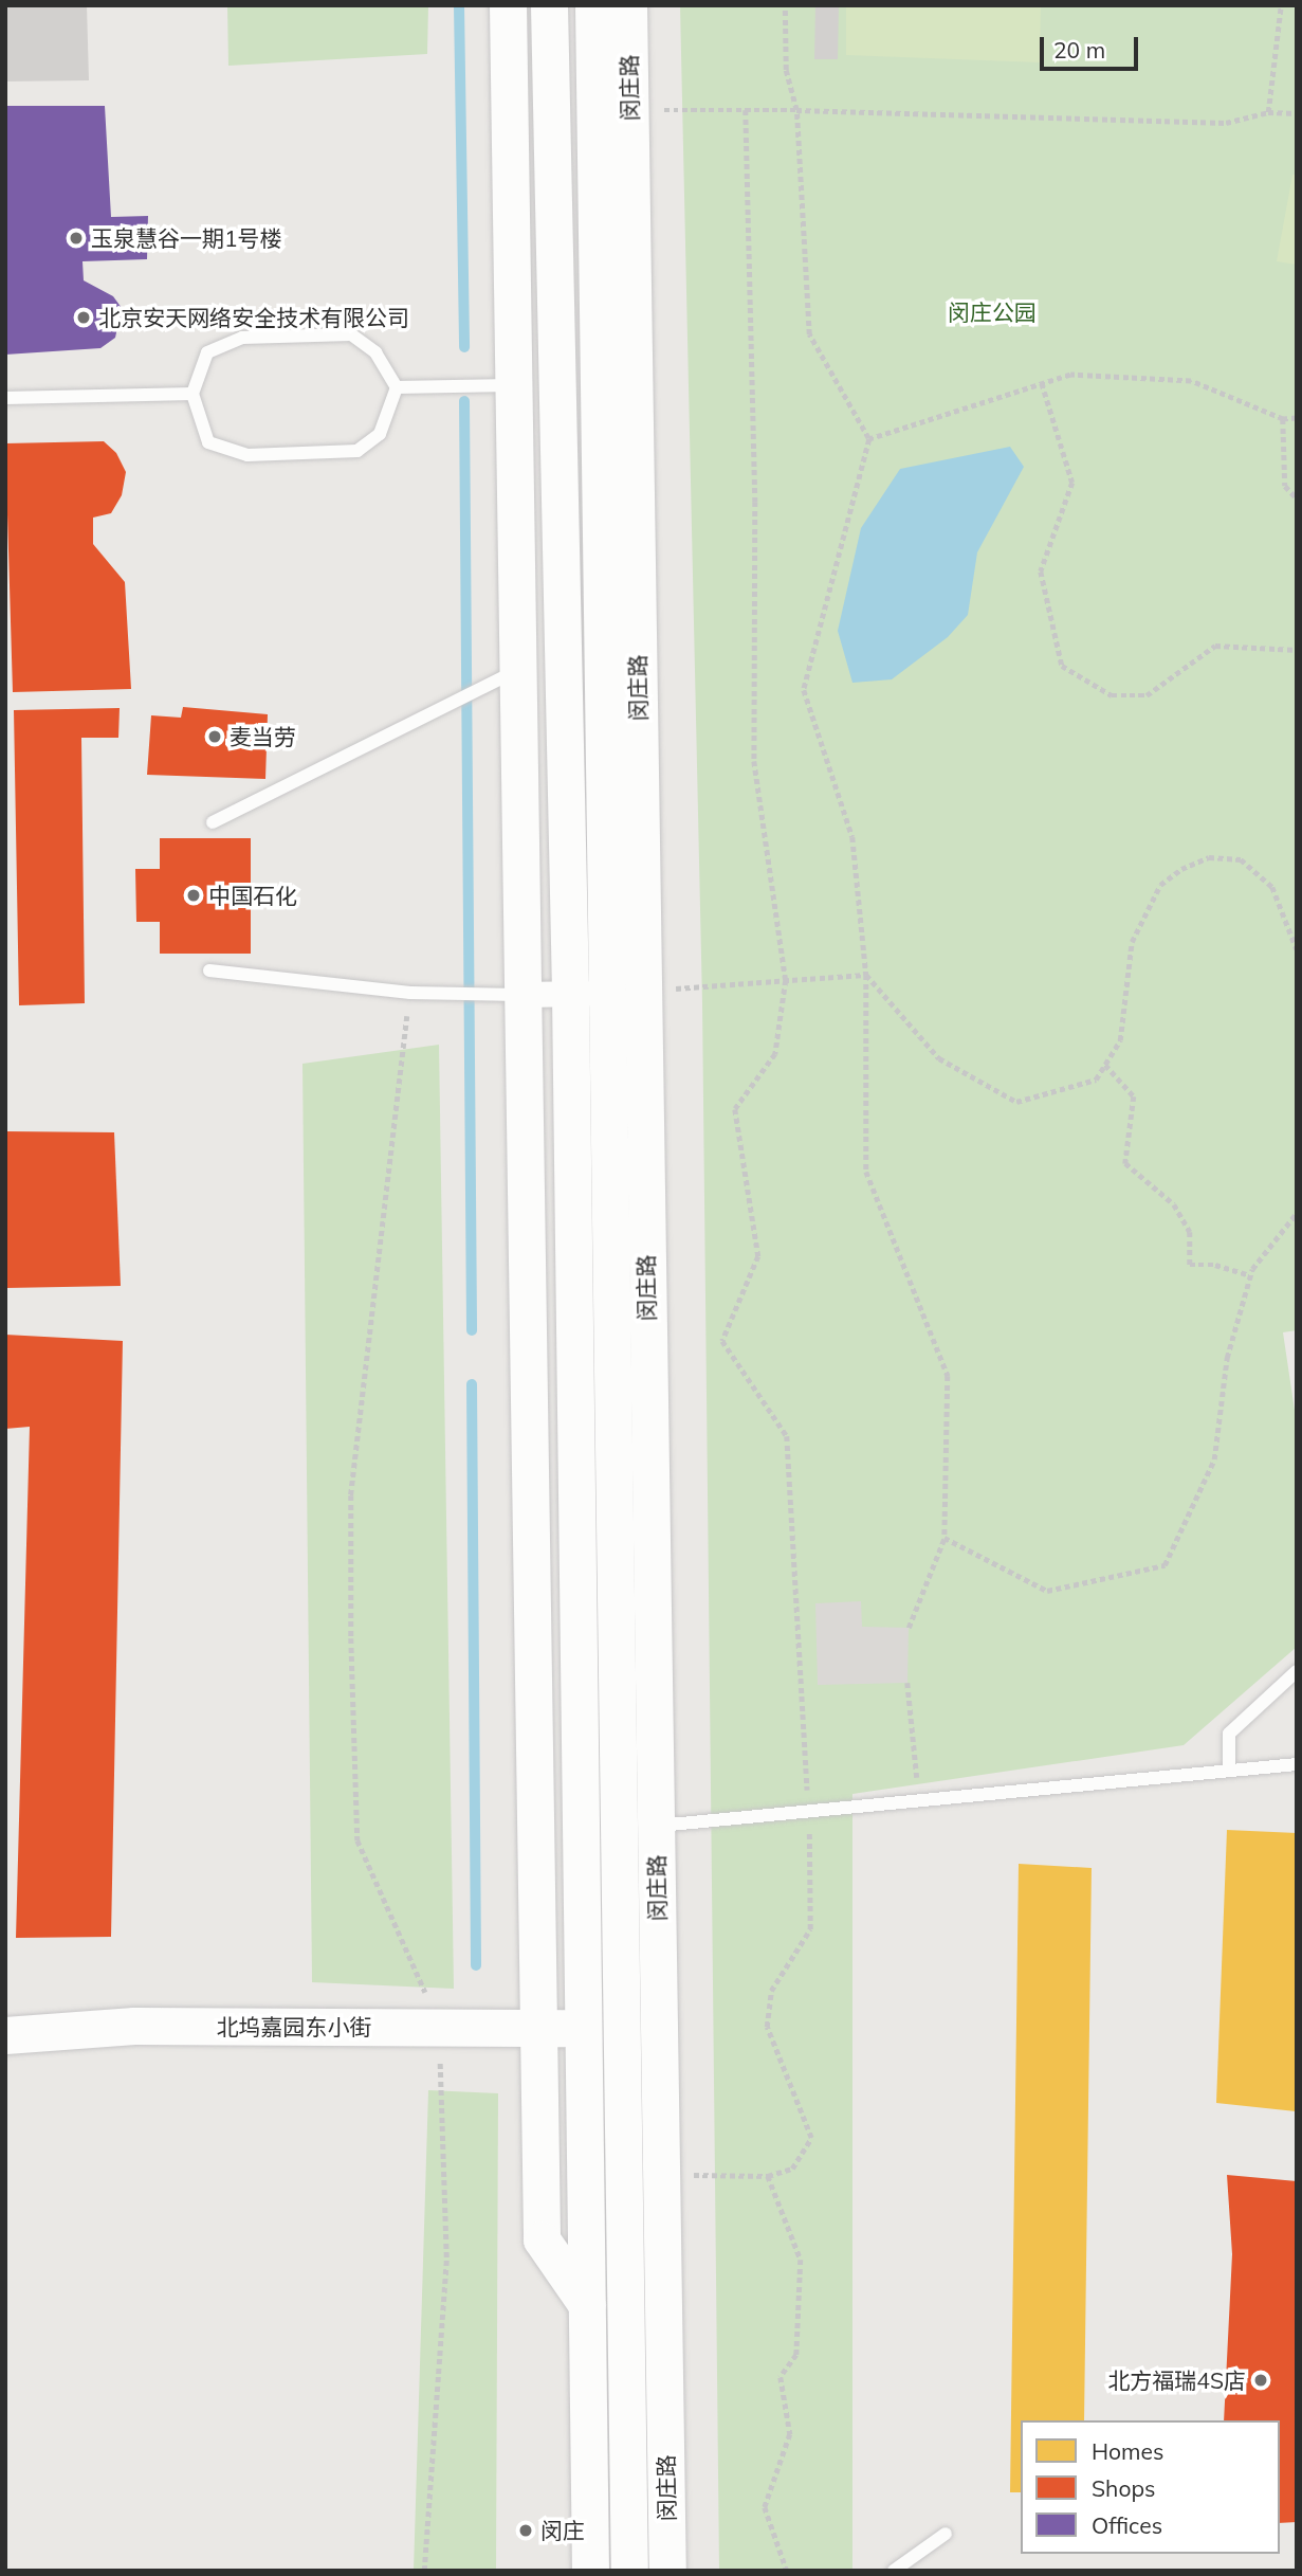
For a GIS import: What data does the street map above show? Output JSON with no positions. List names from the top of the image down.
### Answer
{
  "streets": {
    "street": ["闵庄路", "北坞嘉园东小街"]
  },
  "crossings": [
    ["闵庄路", "北坞嘉园东小街"]
  ],
  "parks": ["闵庄公园"],
  "places": [
    "玉泉慧谷一期1号楼",
    "北京安天网络安全技术有限公司",
    "麦当劳",
    "中国石化",
    "北方福瑞4S店",
    "闵庄"
  ],
  "legend": ["Homes", "Shops", "Offices"],
  "scale_bar": "20 m"
}
